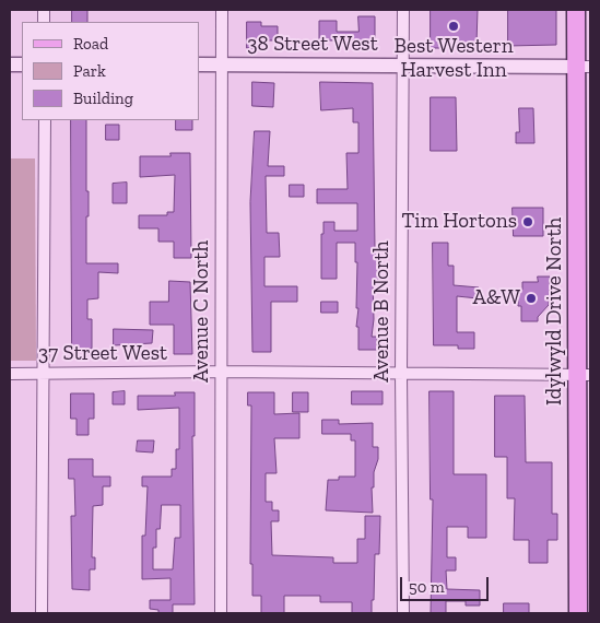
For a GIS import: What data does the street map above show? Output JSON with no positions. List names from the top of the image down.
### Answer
{
  "streets": {
    "main road": ["Idylwyld Drive North"],
    "street": [
      "38 Street West",
      "Avenue C North",
      "Avenue B North",
      "37 Street West"
    ]
  },
  "crossings": [
    ["38 Street West", "Avenue C North"],
    ["38 Street West", "Avenue B North"],
    ["38 Street West", "Idylwyld Drive North"],
    ["Avenue C North", "37 Street West"],
    ["Avenue B North", "37 Street West"],
    ["Idylwyld Drive North", "37 Street West"]
  ],
  "places": ["Best Western Harvest Inn", "Tim Hortons", "A&W"],
  "legend": ["Road", "Park", "Building"],
  "scale_bar": "50 m"
}
